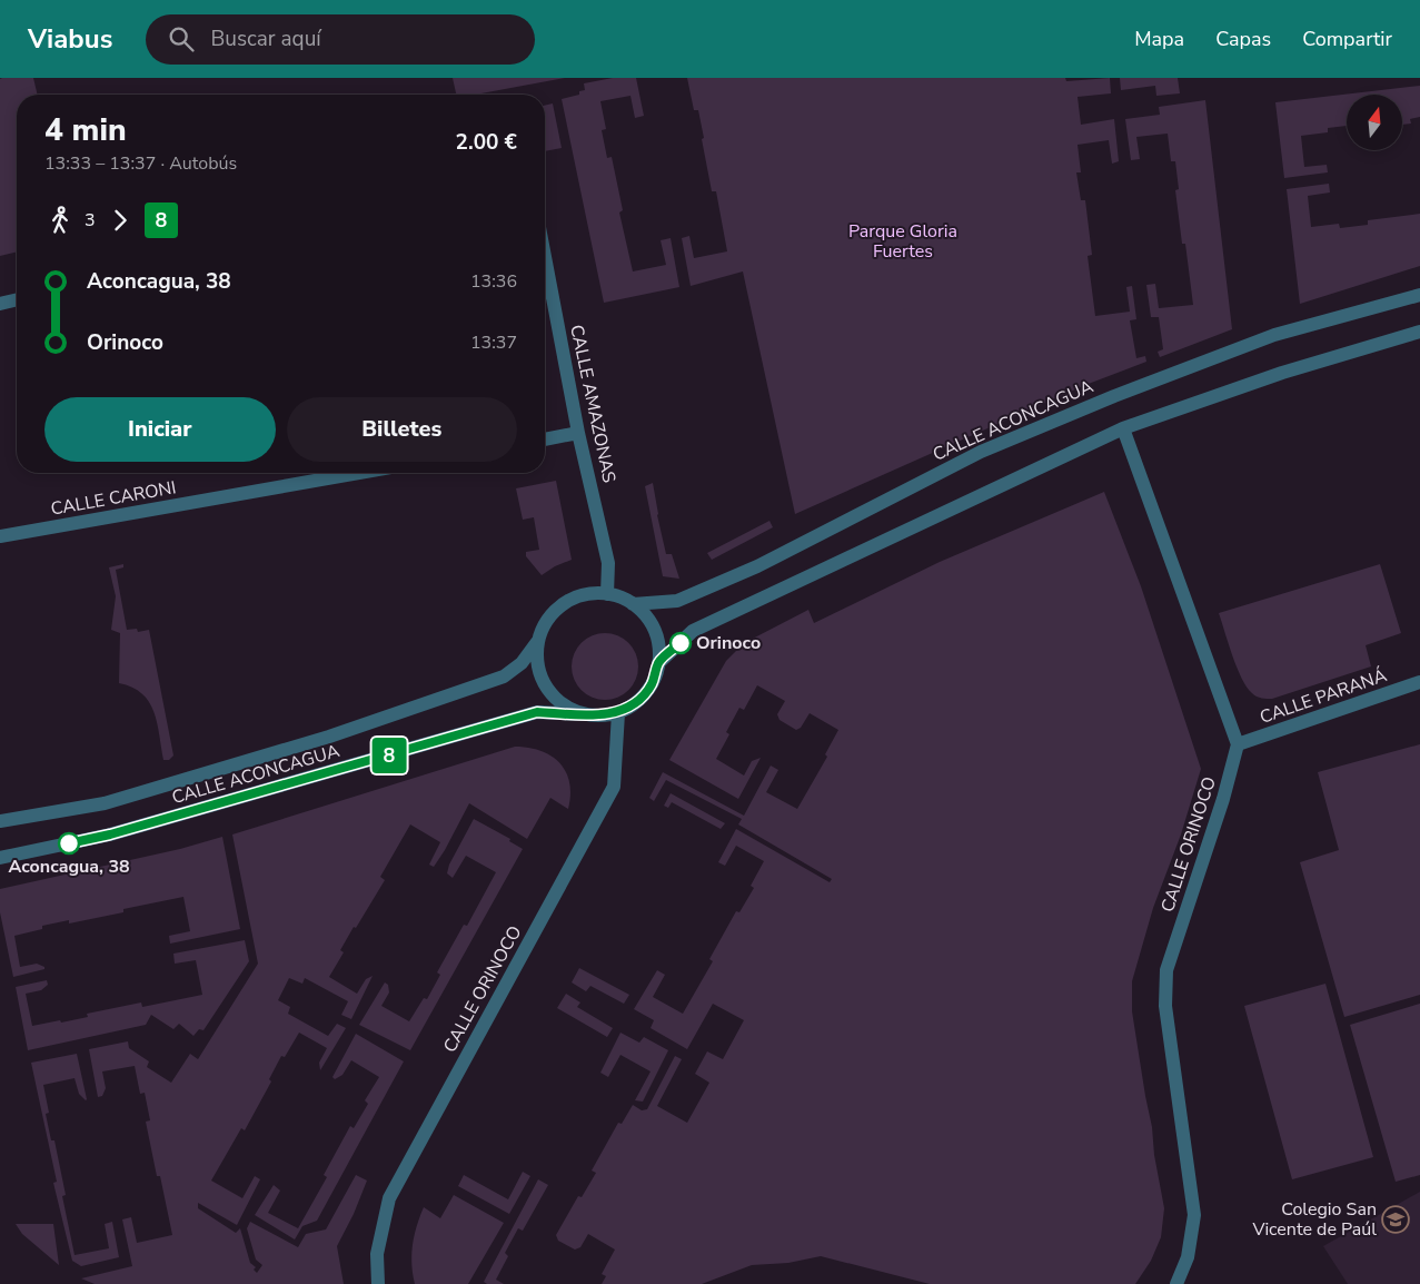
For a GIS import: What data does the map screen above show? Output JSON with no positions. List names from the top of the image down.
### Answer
{
  "streets": {
    "street": [
      "CALLE AMAZONAS",
      "CALLE ACONCAGUA",
      "CALLE CARONI",
      "CALLE PARANÁ",
      "CALLE ORINOCO"
    ]
  },
  "crossings": [
    ["CALLE AMAZONAS", "CALLE ACONCAGUA"],
    ["CALLE AMAZONAS", "CALLE ORINOCO"],
    ["CALLE ACONCAGUA", "CALLE ORINOCO"],
    ["CALLE PARANÁ", "CALLE ORINOCO"]
  ],
  "parks": ["Parque Gloria Fuertes"],
  "places": {
    "other": ["Orinoco", "Aconcagua, 38"],
    "school or university": ["Colegio San Vicente de Paúl"]
  },
  "lines": ["bus line 8"],
  "north": "top",
  "page": {
    "header": "Viabus",
    "search": "Buscar aquí",
    "nav": ["Mapa", "Capas", "Compartir"],
    "on_map": "8",
    "heading": ["4 min", "13:33 – 13:37 · Autobús", "2.00 €"],
    "legs": ["3", "8"],
    "list": [
      {
        "name": "Aconcagua, 38",
        "value": "13:36"
      },
      {
        "name": "Orinoco",
        "value": "13:37"
      }
    ],
    "buttons": ["Iniciar", "Billetes"]
  }
}
